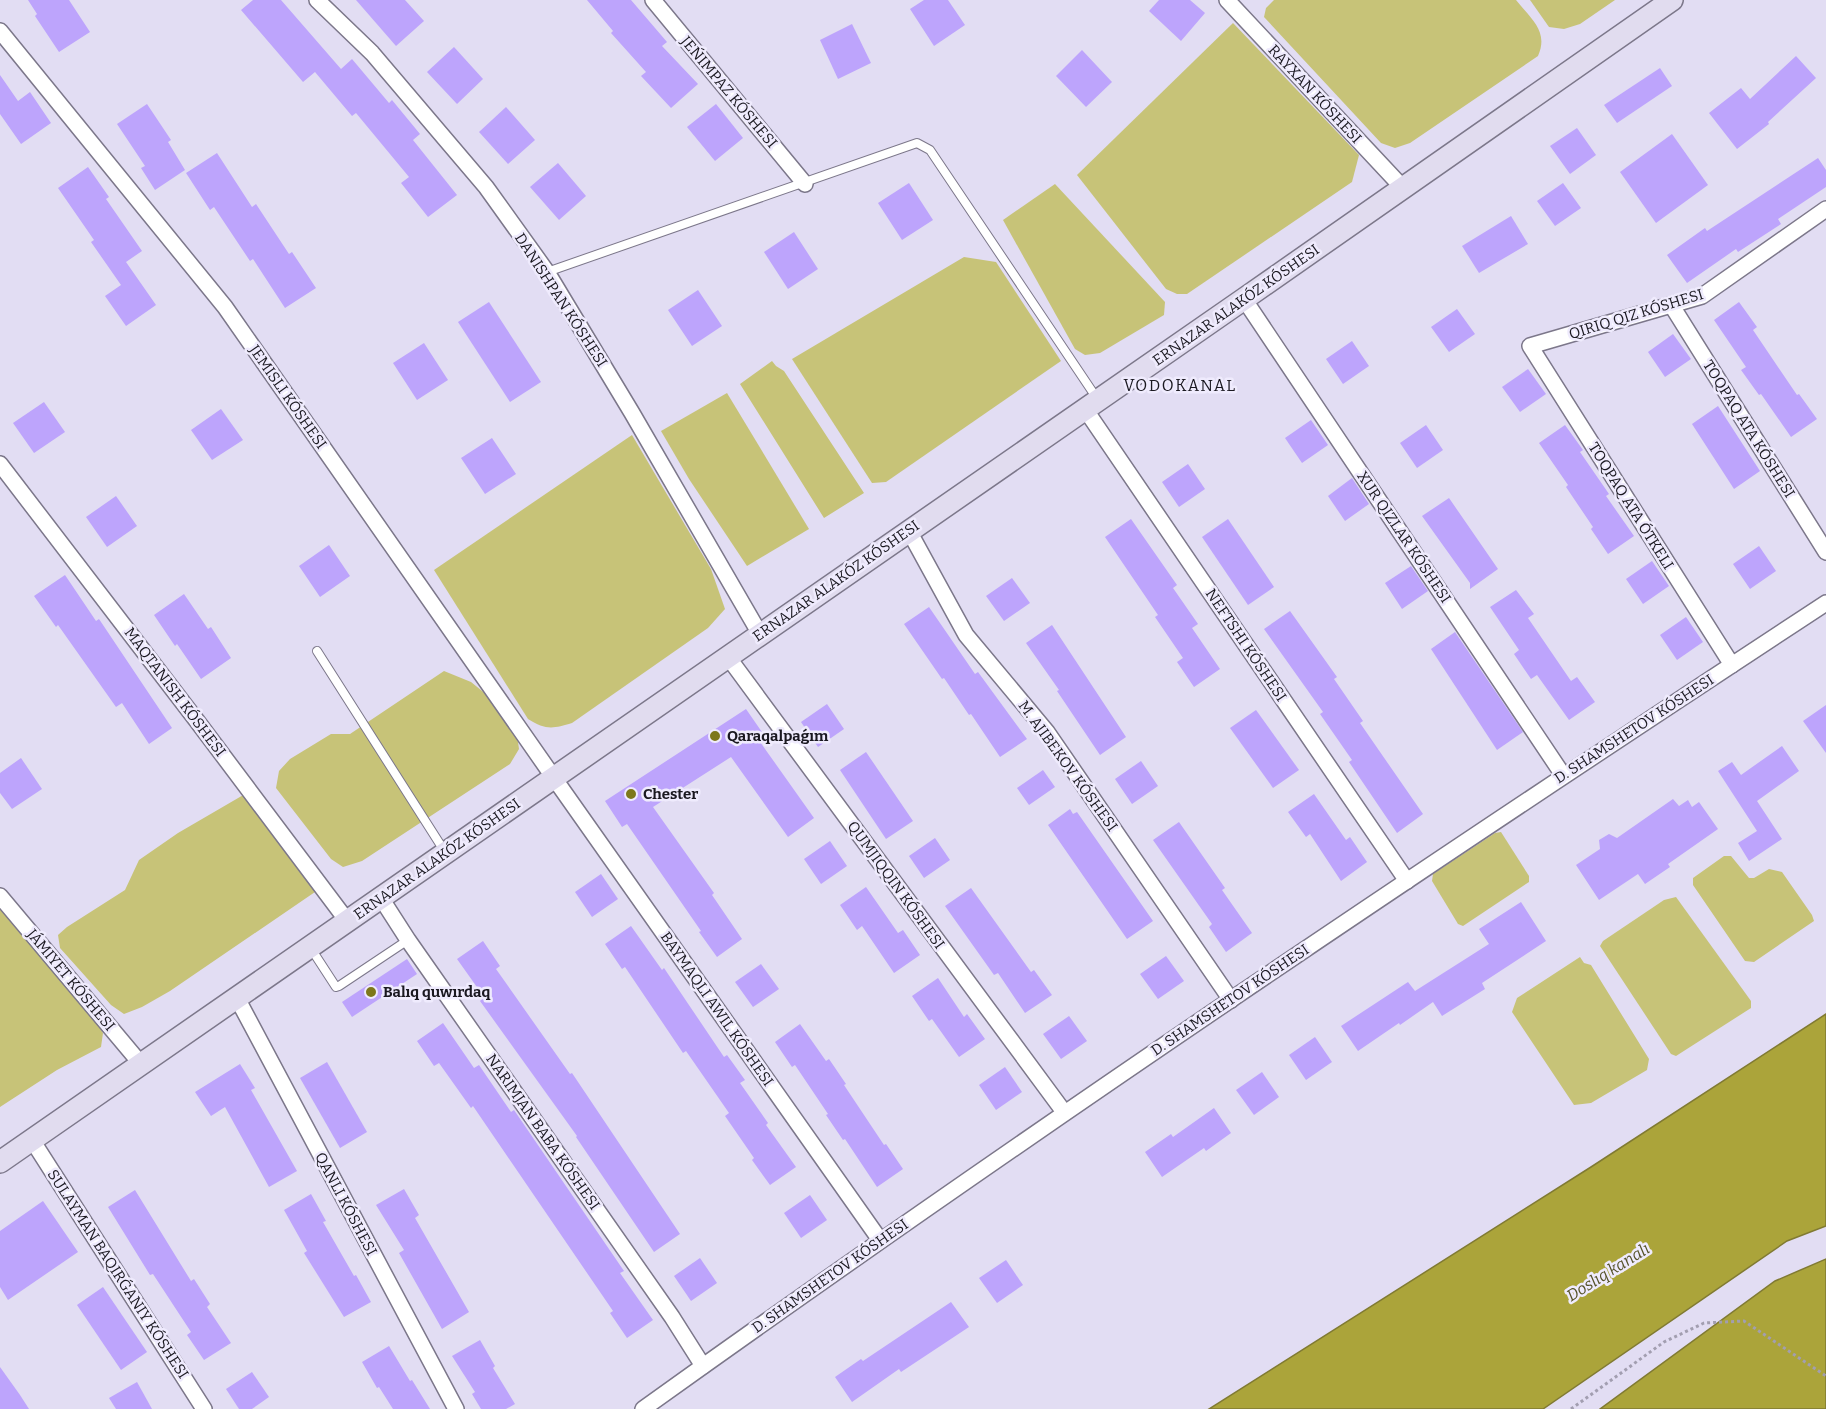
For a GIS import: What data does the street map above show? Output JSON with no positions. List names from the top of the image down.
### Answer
{
  "streets": {
    "main road": ["ERNAZAR ALAKÓZ KÓSHESI"],
    "street": [
      "JEŃIMPAZ KÓSHESI",
      "RAYXAN KÓSHESI",
      "JEMISLI KÓSHESI",
      "TOQPAQ ATA KÓSHESI",
      "TOQPAQ ATA ÓTKELI",
      "NEFTSHI KÓSHESI",
      "D. SHAMSHETOV KÓSHESI",
      "M. AJIBEKOV KÓSHESI",
      "JÁMIYET KÓSHESI",
      "NARIMJAN BABA KÓSHESI"
    ]
  },
  "crossings": [
    ["RAYXAN KÓSHESI", "ERNAZAR ALAKÓZ KÓSHESI"],
    ["ERNAZAR ALAKÓZ KÓSHESI", "JEMISLI KÓSHESI"],
    ["ERNAZAR ALAKÓZ KÓSHESI", "NEFTSHI KÓSHESI"],
    ["ERNAZAR ALAKÓZ KÓSHESI", "M. AJIBEKOV KÓSHESI"],
    ["ERNAZAR ALAKÓZ KÓSHESI", "JÁMIYET KÓSHESI"],
    ["ERNAZAR ALAKÓZ KÓSHESI", "NARIMJAN BABA KÓSHESI"],
    ["JEMISLI KÓSHESI", "D. SHAMSHETOV KÓSHESI"],
    ["TOQPAQ ATA KÓSHESI", "TOQPAQ ATA ÓTKELI"],
    ["TOQPAQ ATA ÓTKELI", "D. SHAMSHETOV KÓSHESI"],
    ["NEFTSHI KÓSHESI", "D. SHAMSHETOV KÓSHESI"],
    ["D. SHAMSHETOV KÓSHESI", "M. AJIBEKOV KÓSHESI"],
    ["D. SHAMSHETOV KÓSHESI", "NARIMJAN BABA KÓSHESI"]
  ],
  "districts": ["VODOKANAL"],
  "water": ["Doslıq kanalı"],
  "places": ["Qaraqalpaǵım", "Chester", "Balıq quwırdaq"]
}
